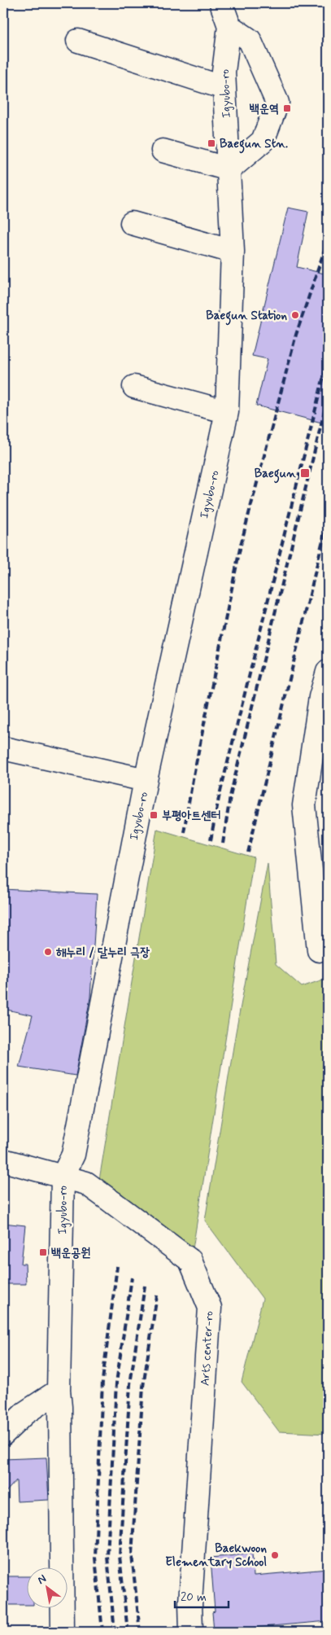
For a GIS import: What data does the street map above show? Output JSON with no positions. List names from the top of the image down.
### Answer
{
  "streets": {
    "street": ["Igyubo-ro", "Arts center-ro"]
  },
  "crossings": [
    ["Igyubo-ro", "Arts center-ro"]
  ],
  "places": {
    "transit": [
      "백운역",
      "Baegun Stn.",
      "Baegun",
      "부평아트센터",
      "백운공원"
    ],
    "other": ["Baegun Station", "해누리 / 달누리 극장", "Baekwoon Elementary School"]
  },
  "scale_bar": "20 m",
  "north": "top left"
}
